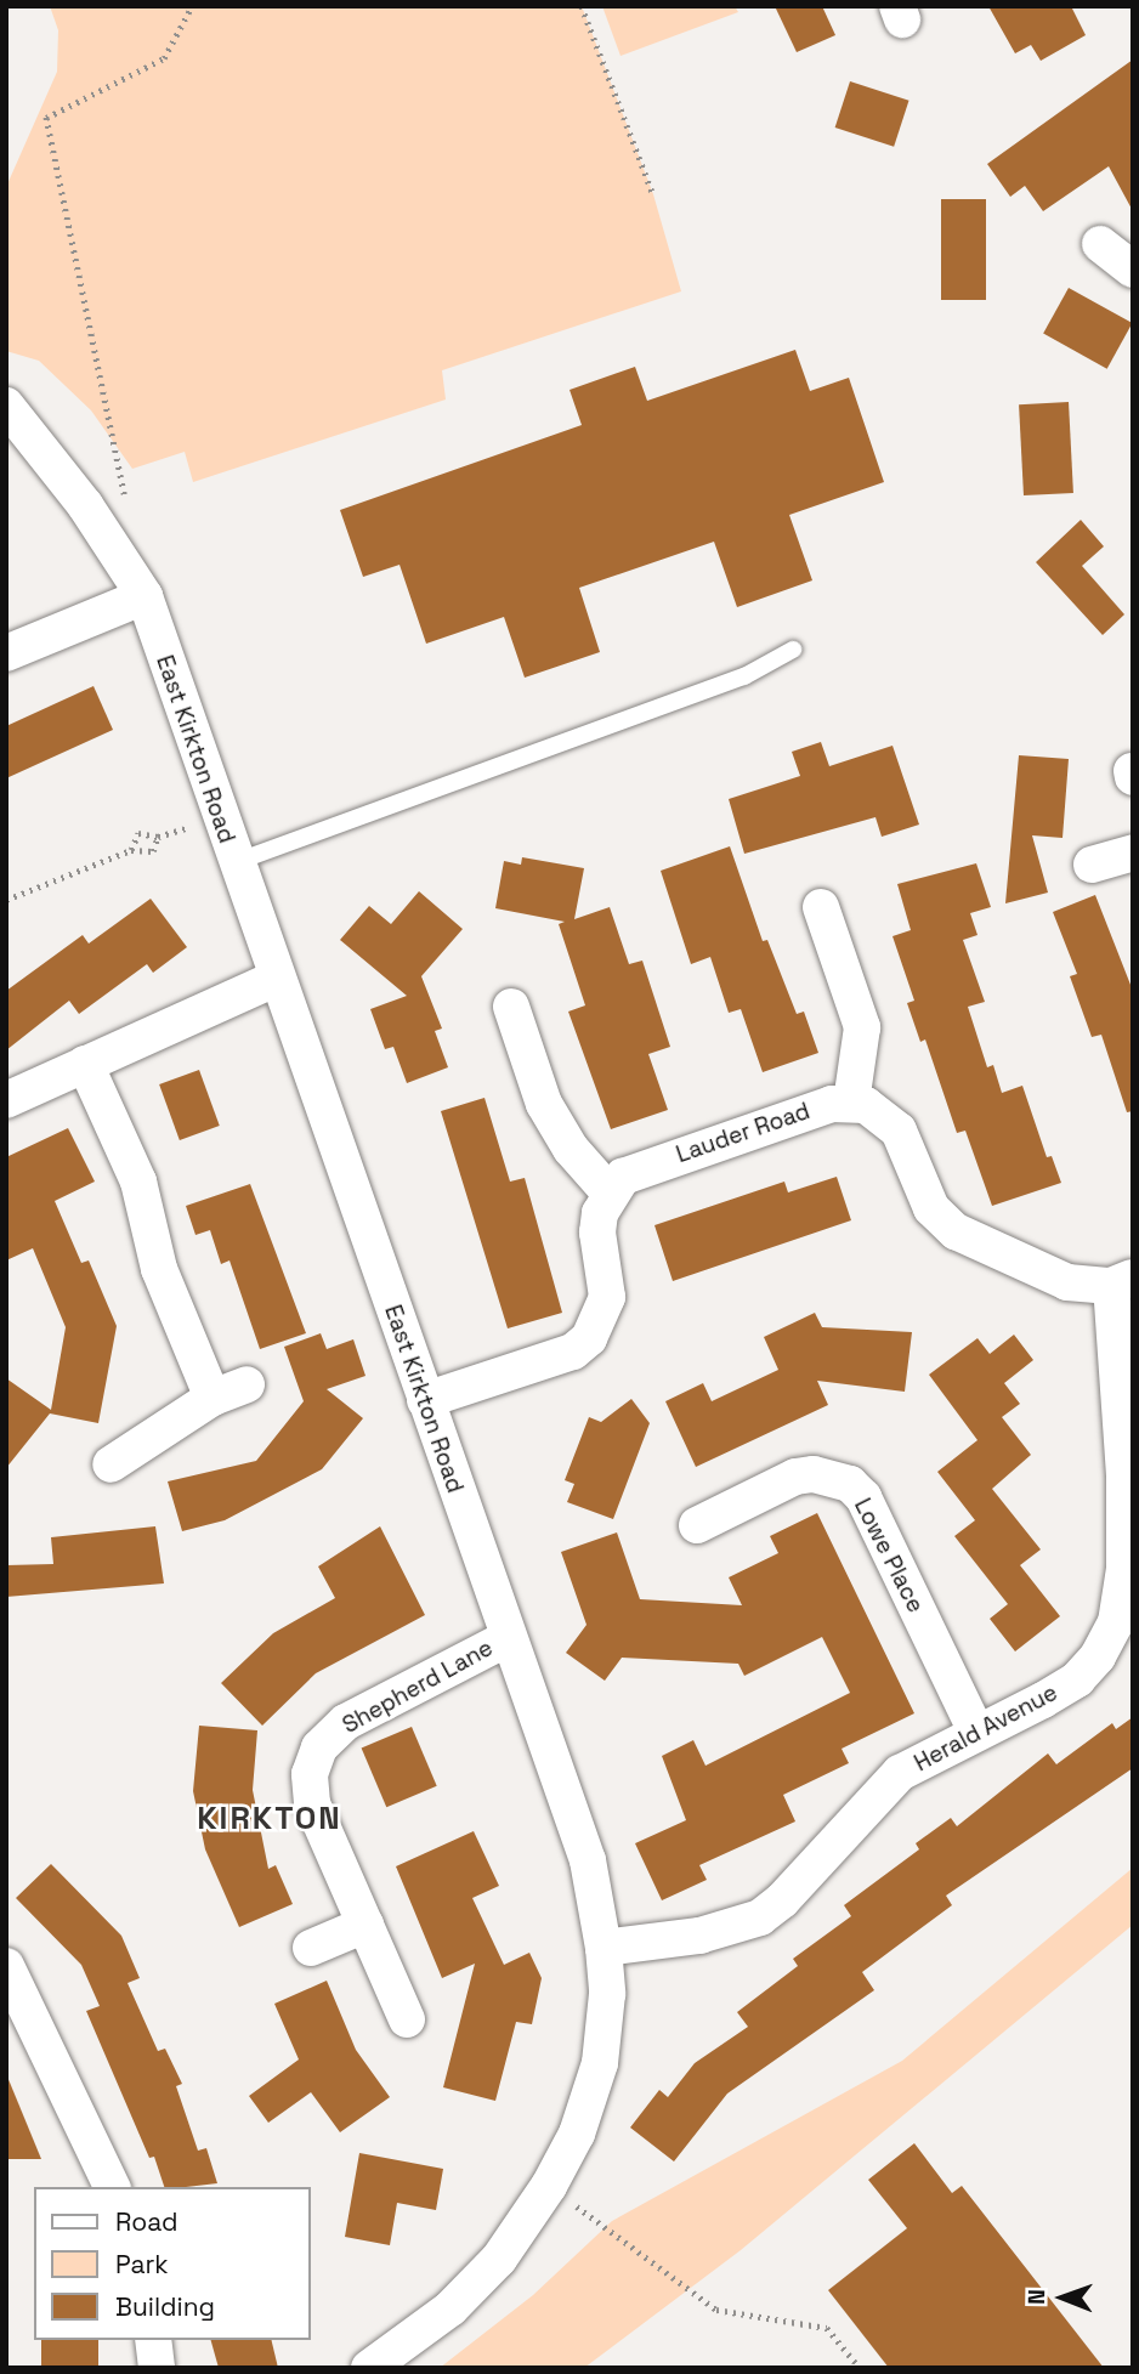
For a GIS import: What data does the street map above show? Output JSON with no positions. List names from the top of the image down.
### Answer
{
  "streets": {
    "street": [
      "East Kirkton Road",
      "Lauder Road",
      "Lowe Place",
      "Shepherd Lane",
      "Herald Avenue"
    ]
  },
  "crossings": [
    ["East Kirkton Road", "Shepherd Lane"],
    ["East Kirkton Road", "Herald Avenue"],
    ["Lowe Place", "Herald Avenue"]
  ],
  "districts": ["KIRKTON"],
  "legend": ["Road", "Park", "Building"],
  "north": "left"
}
